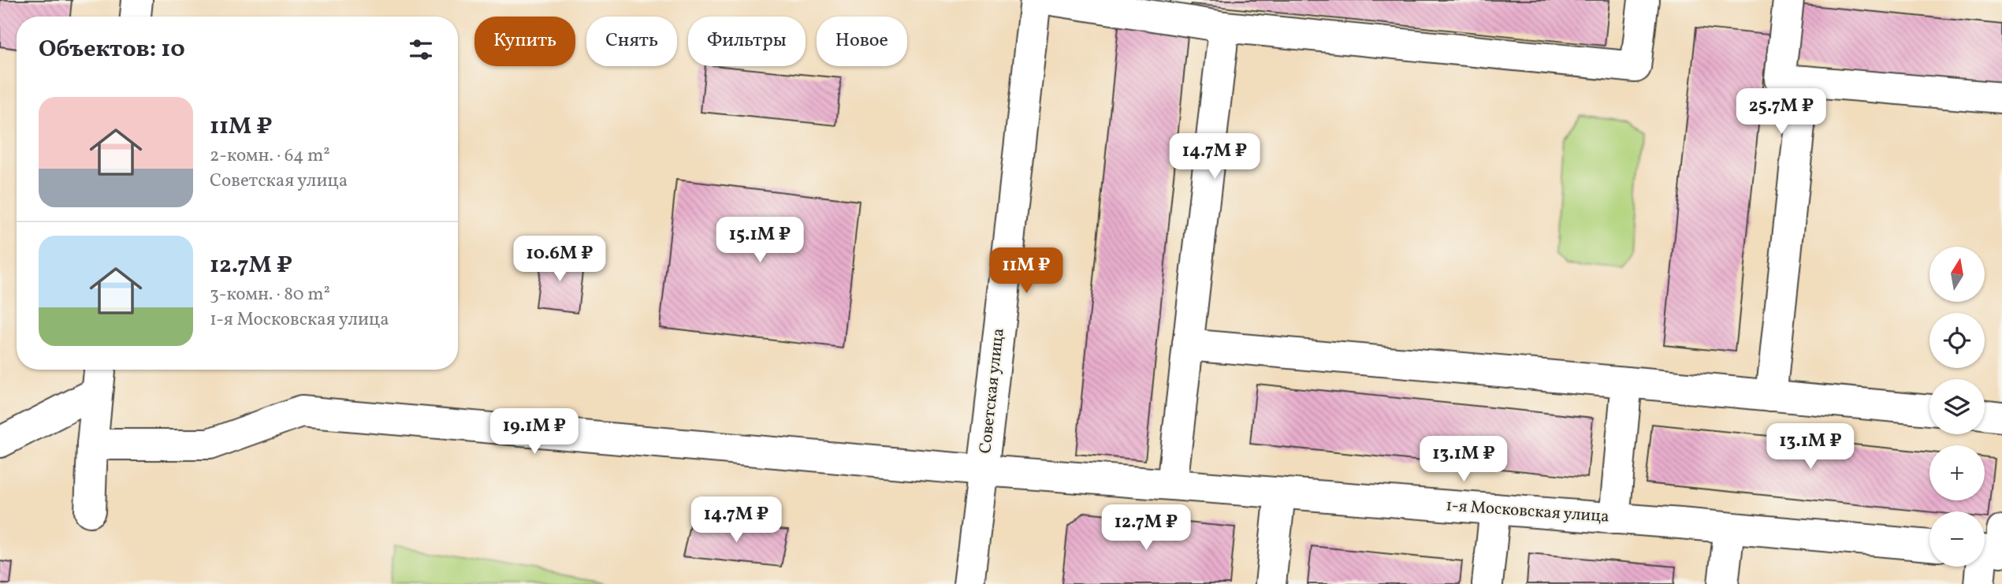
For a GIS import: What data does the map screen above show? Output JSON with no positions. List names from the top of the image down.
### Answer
{
  "streets": {
    "street": ["Советская улица", "1-я Московская улица"]
  },
  "crossings": [
    ["Советская улица", "1-я Московская улица"]
  ],
  "north": "top",
  "page": {
    "chip": [
      "Купить",
      "Снять",
      "Фильтры",
      "Новое"
    ],
    "heading": "Объектов: 10",
    "list": [
      {
        "name": "11M ₽",
        "note": "2-комн. · 64 m² · Советская улица"
      },
      {
        "name": "12.7M ₽",
        "note": "3-комн. · 80 m² · 1-я Московская улица"
      }
    ],
    "price": [
      "25.7M ₽",
      "14.7M ₽",
      "15.1M ₽",
      "10.6M ₽",
      "11M ₽",
      "19.1M ₽",
      "13.1M ₽",
      "13.1M ₽",
      "14.7M ₽",
      "12.7M ₽"
    ],
    "map_buttons": ["+", "−"]
  }
}
